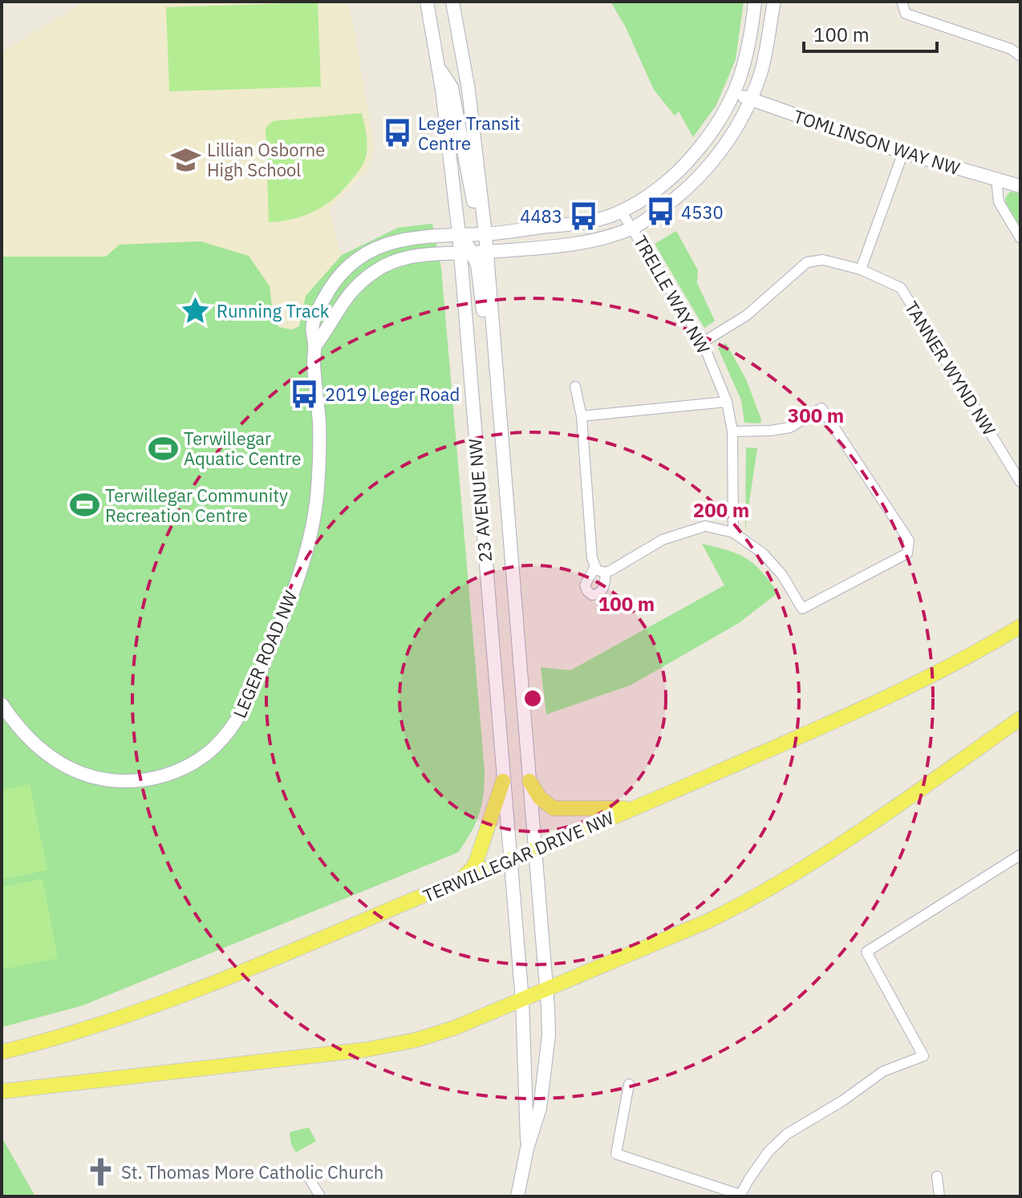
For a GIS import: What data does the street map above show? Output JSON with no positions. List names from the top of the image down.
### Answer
{
  "streets": {
    "main road": ["TERWILLEGAR DRIVE NW"],
    "street": [
      "TOMLINSON WAY NW",
      "TRELLE WAY NW",
      "TANNER WYND NW",
      "23 AVENUE NW",
      "LEGER ROAD NW"
    ]
  },
  "crossings": [
    ["TOMLINSON WAY NW", "LEGER ROAD NW"],
    ["TRELLE WAY NW", "TANNER WYND NW"],
    ["TRELLE WAY NW", "LEGER ROAD NW"],
    ["23 AVENUE NW", "LEGER ROAD NW"],
    ["23 AVENUE NW", "TERWILLEGAR DRIVE NW"]
  ],
  "places": {
    "bus stop": [
      "Leger Transit Centre",
      "4530",
      "4483",
      "2019 Leger Road"
    ],
    "school or university": ["Lillian Osborne High School"],
    "place": ["Running Track"],
    "sports": ["Terwillegar Aquatic Centre", "Terwillegar Community Recreation Centre"],
    "church": ["St. Thomas More Catholic Church"]
  },
  "scale_bar": "100 m",
  "rings": ["300 m", "200 m", "100 m"]
}
